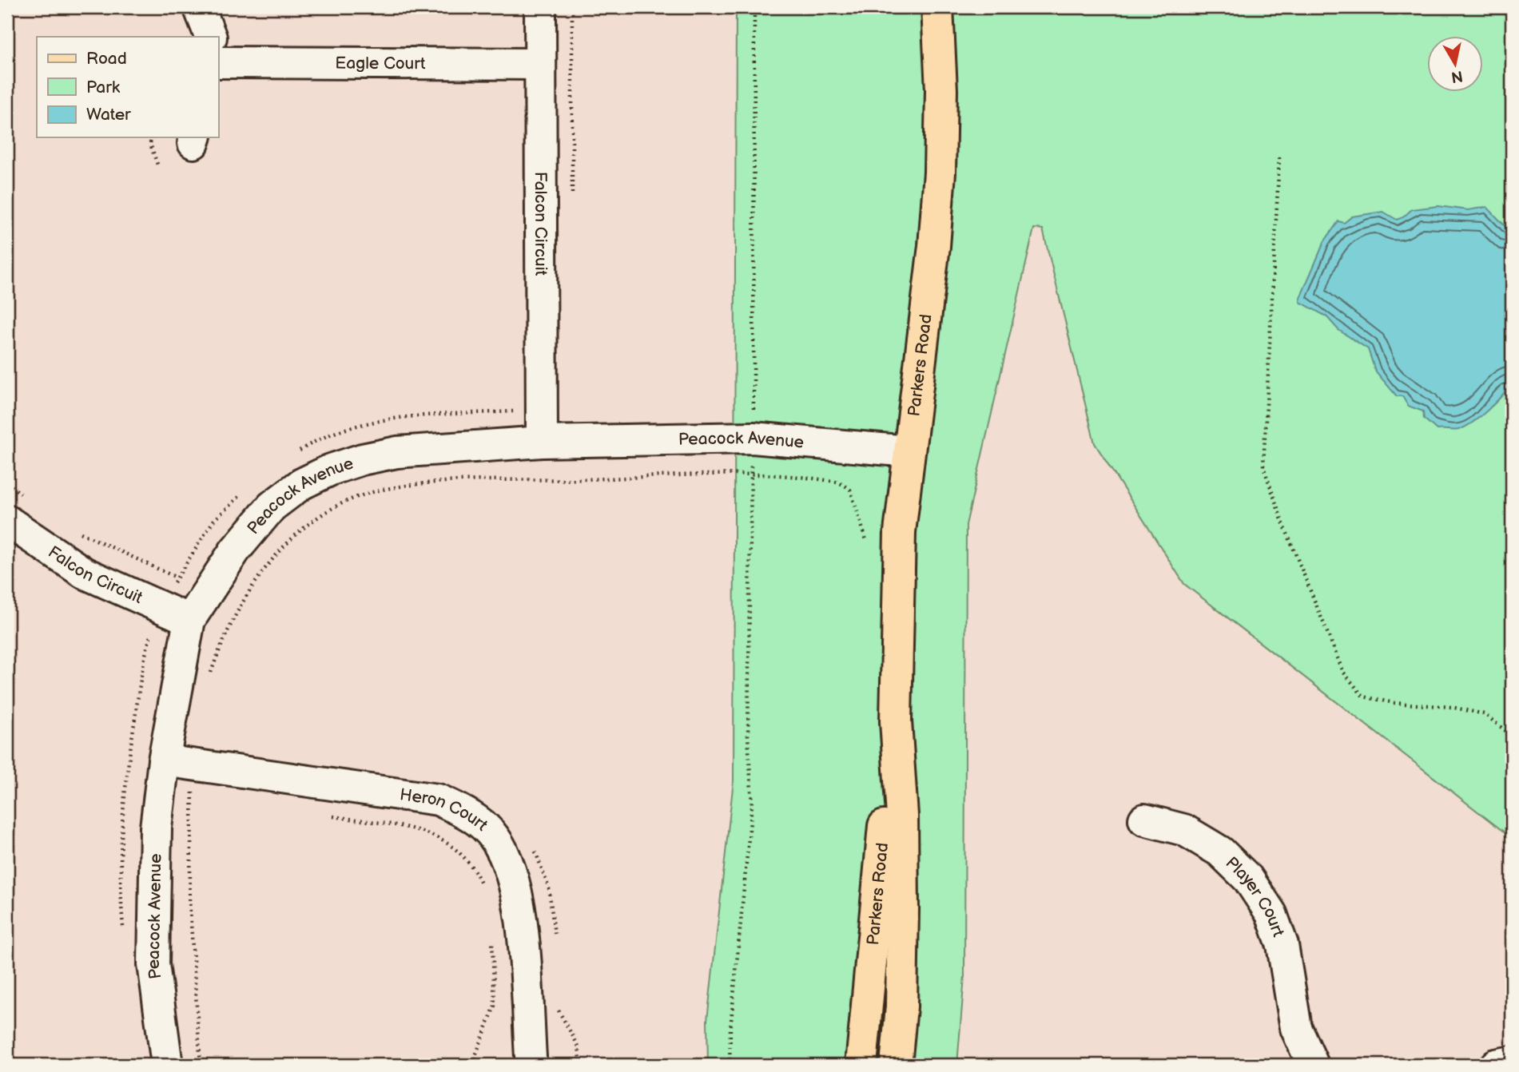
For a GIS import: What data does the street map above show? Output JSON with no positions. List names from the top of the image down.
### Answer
{
  "streets": {
    "main road": ["Parkers Road"],
    "street": [
      "Eagle Court",
      "Falcon Circuit",
      "Peacock Avenue",
      "Heron Court",
      "Player Court"
    ]
  },
  "crossings": [
    ["Eagle Court", "Falcon Circuit"],
    ["Falcon Circuit", "Peacock Avenue"],
    ["Parkers Road", "Peacock Avenue"],
    ["Peacock Avenue", "Heron Court"]
  ],
  "legend": ["Road", "Park", "Water"],
  "north": "bottom"
}
